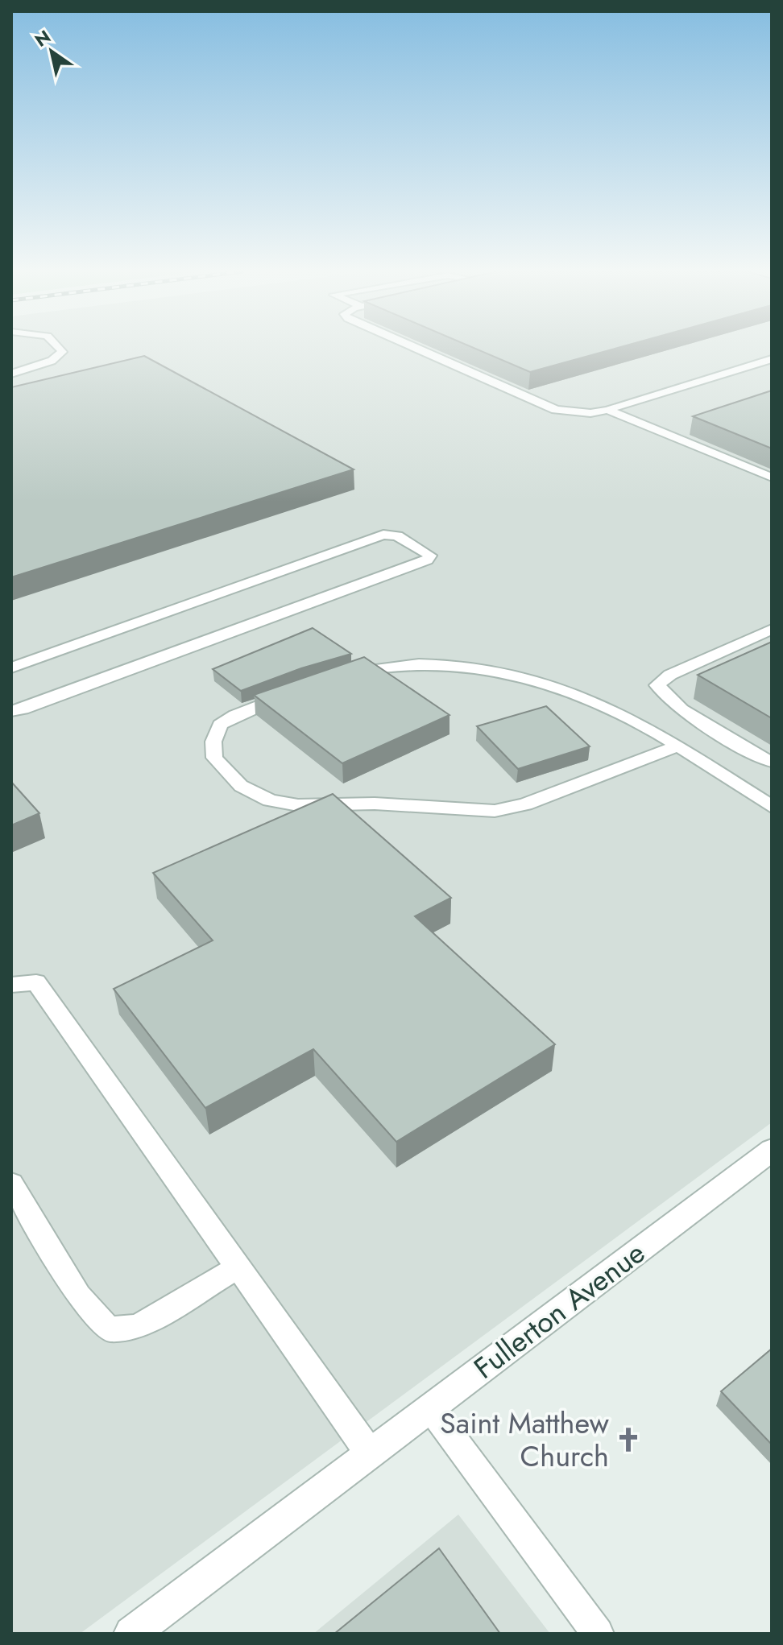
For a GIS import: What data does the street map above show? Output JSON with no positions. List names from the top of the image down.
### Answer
{
  "streets": {
    "street": ["Fullerton Avenue"]
  },
  "places": {
    "church": ["Saint Matthew Church"]
  },
  "north": "top left"
}
